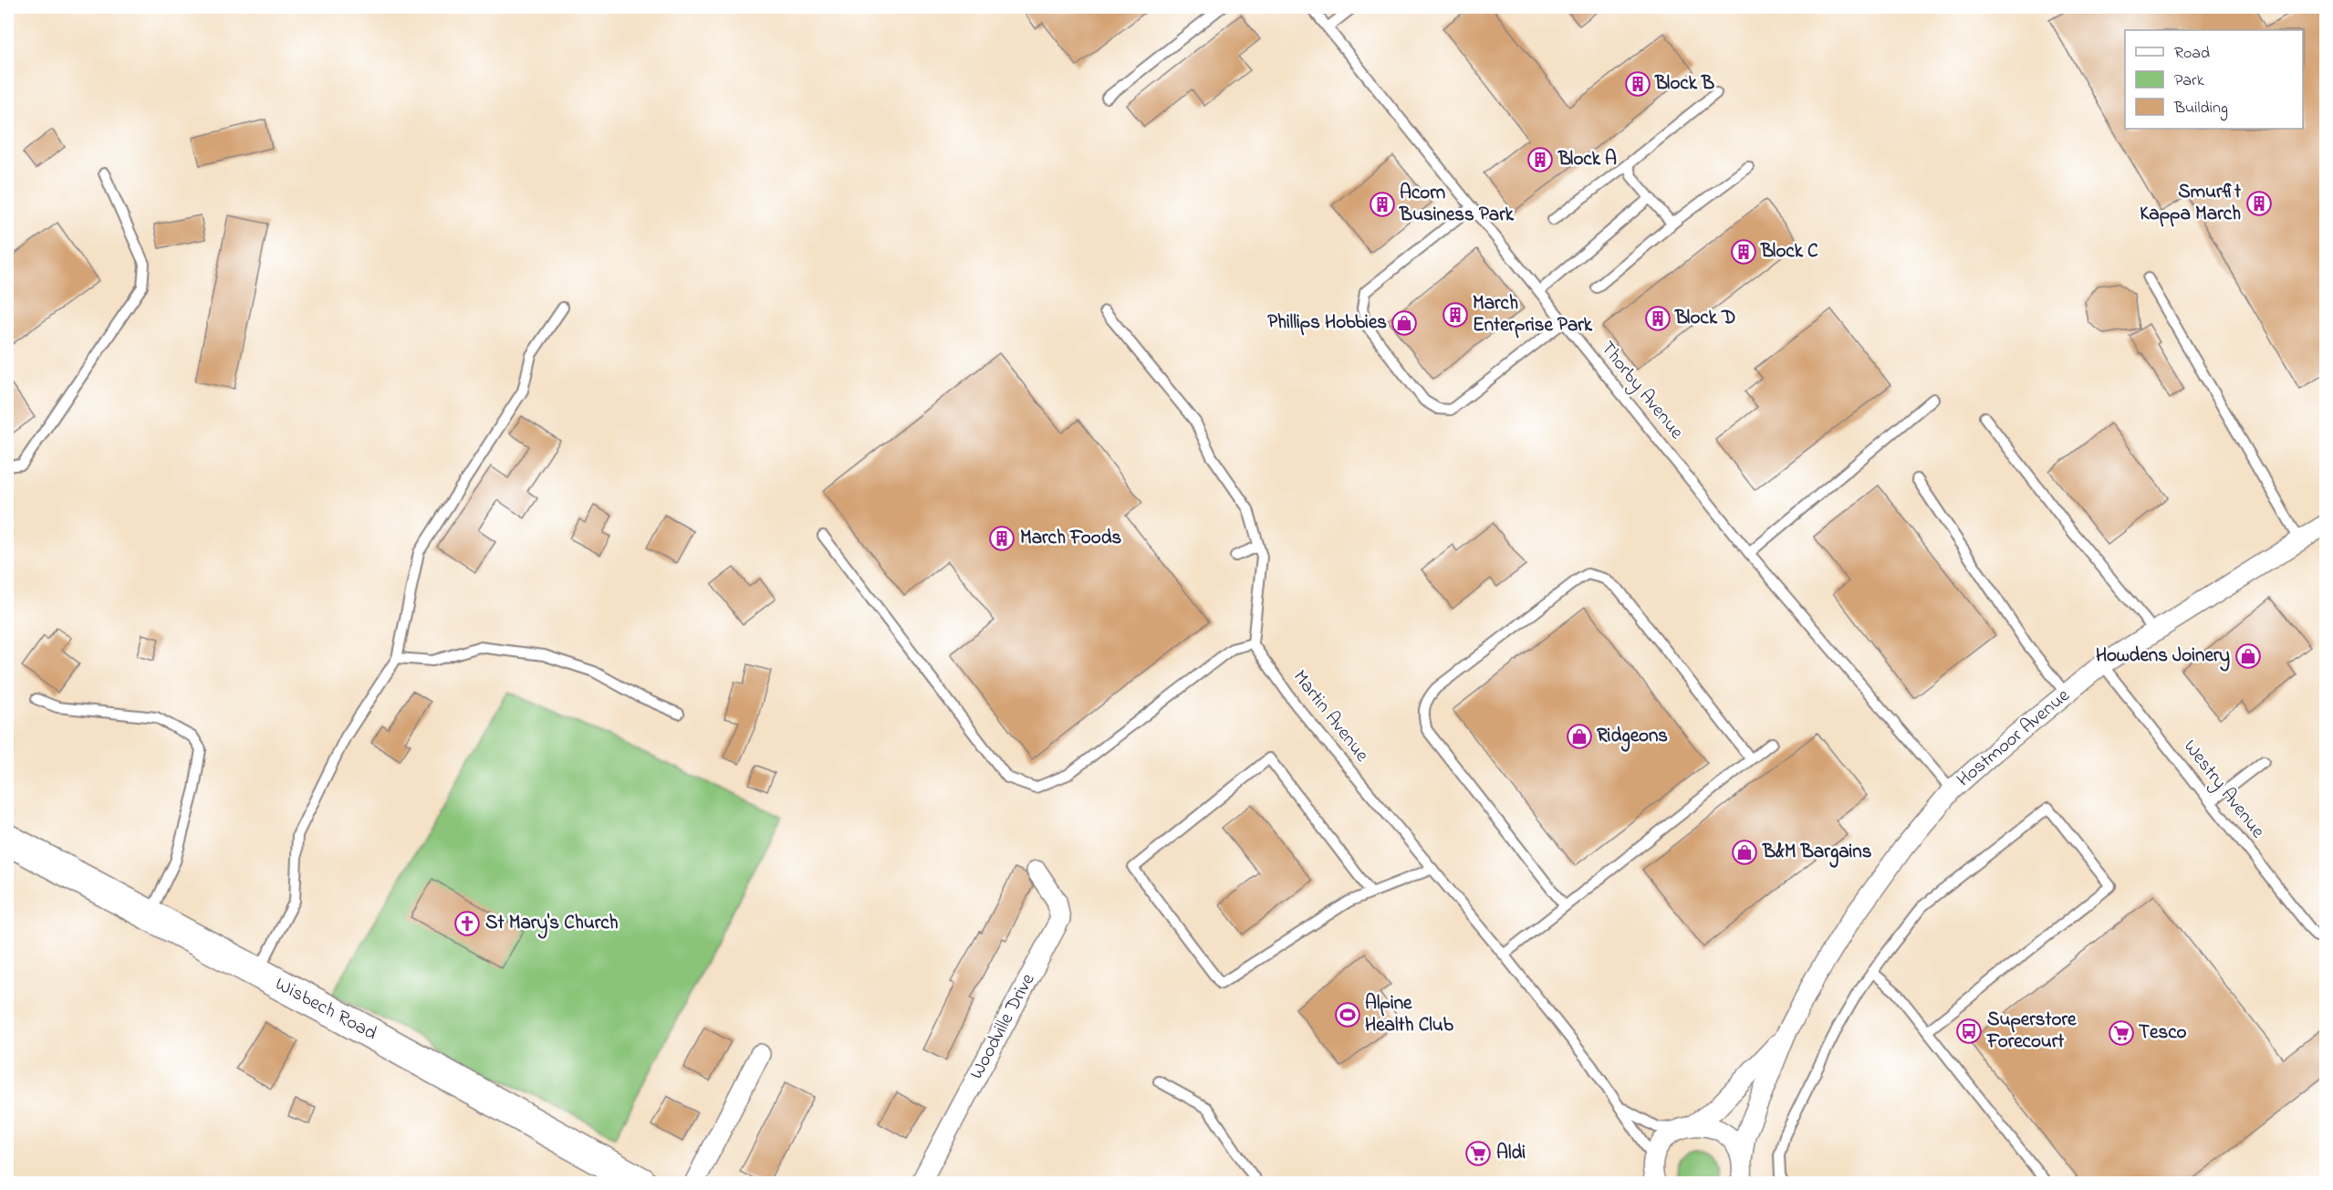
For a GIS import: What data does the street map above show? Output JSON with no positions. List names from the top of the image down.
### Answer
{
  "streets": {
    "highway": ["Wisbech Road"],
    "street": ["Hostmoor Avenue", "Woodville Drive"],
    "lane": ["Thorby Avenue", "Martin Avenue", "Westry Avenue"]
  },
  "crossings": [
    ["Thorby Avenue", "Hostmoor Avenue"],
    ["Martin Avenue", "Hostmoor Avenue"],
    ["Hostmoor Avenue", "Westry Avenue"]
  ],
  "places": {
    "building": [
      "Block B",
      "Block A",
      "Smurfit Kappa March",
      "Acorn Business Park",
      "Block C",
      "March Enterprise Park",
      "Block D",
      "March Foods"
    ],
    "shop": [
      "Phillips Hobbies",
      "Howdens Joinery",
      "Ridgeons",
      "B&M Bargains"
    ],
    "church": ["St Mary's Church"],
    "sports": ["Alpine Health Club"],
    "bus stop": ["Superstore Forecourt"],
    "supermarket": ["Tesco", "Aldi"]
  },
  "legend": ["Road", "Park", "Building"]
}
